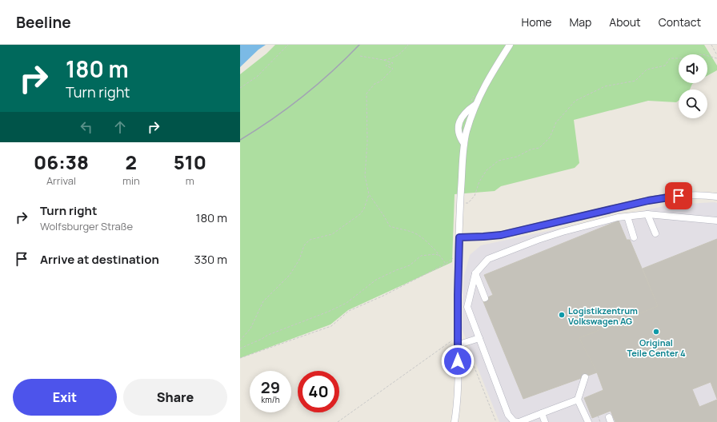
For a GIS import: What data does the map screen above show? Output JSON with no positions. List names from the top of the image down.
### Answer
{
  "places": ["Logistikzentrum Volkswagen AG", "Original Teile Center 4"],
  "page": {
    "header": "Beeline",
    "nav": [
      "Home",
      "Map",
      "About",
      "Contact"
    ],
    "turn": ["180 m", "Turn right"],
    "eta": [
      "06:38",
      "Arrival",
      "2",
      "min",
      "510",
      "m"
    ],
    "list": [
      {
        "name": "Turn right",
        "note": "Wolfsburger Straße",
        "value": "180 m"
      },
      {
        "name": "Arrive at destination",
        "value": "330 m"
      }
    ],
    "speed": "29 km/h",
    "limit": "40",
    "buttons": ["Exit", "Share"]
  }
}
